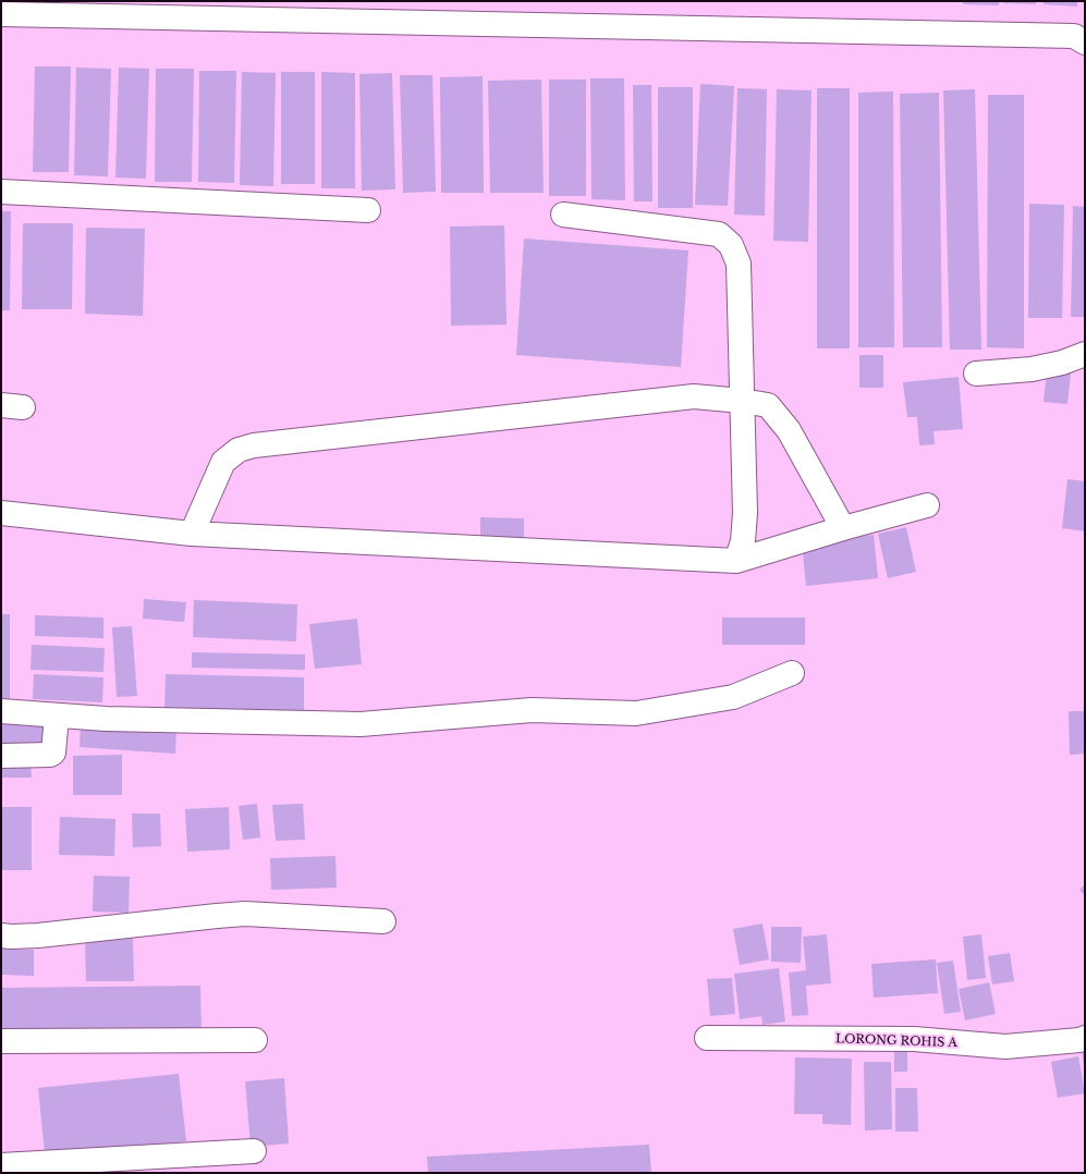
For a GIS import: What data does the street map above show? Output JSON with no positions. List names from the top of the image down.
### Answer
{
  "streets": {
    "street": ["LORONG ROHIS A"]
  }
}
